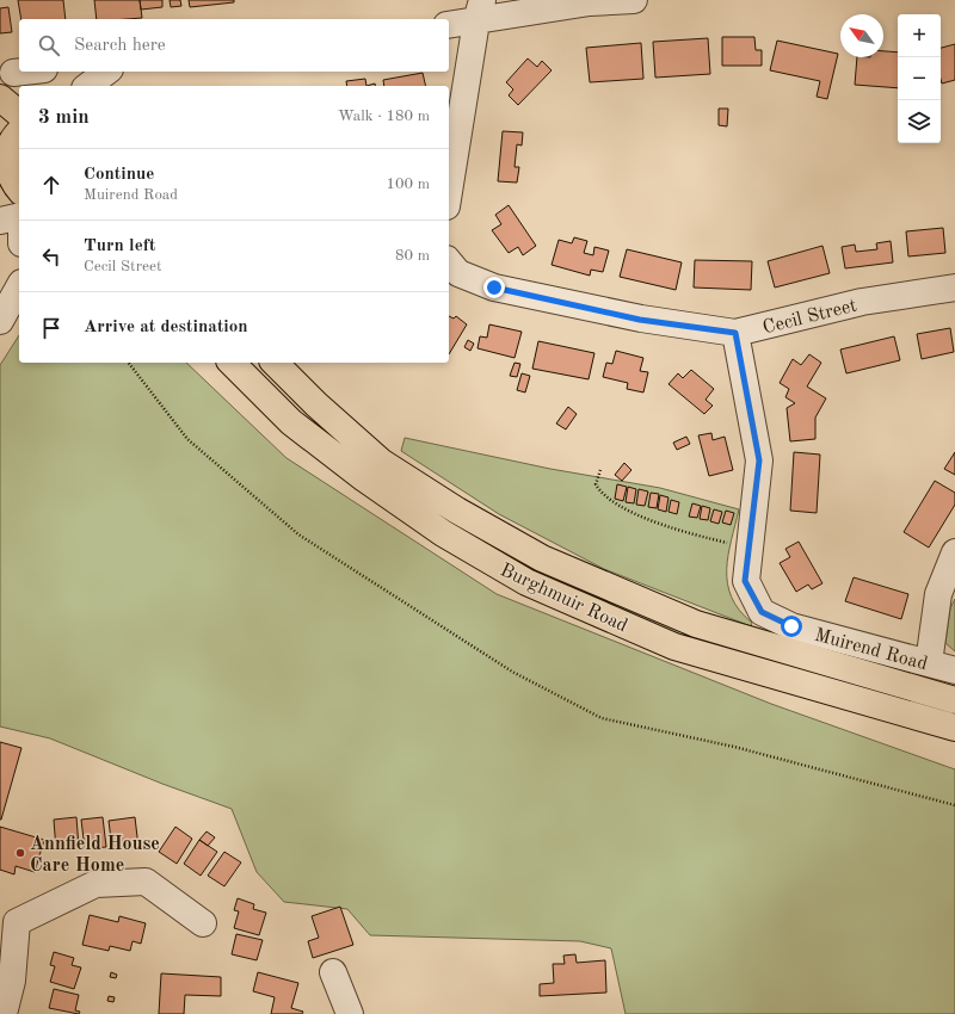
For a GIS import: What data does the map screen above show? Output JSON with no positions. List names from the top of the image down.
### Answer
{
  "streets": {
    "main road": ["Burghmuir Road"],
    "street": ["Cecil Street", "Muirend Road"]
  },
  "crossings": [
    ["Cecil Street", "Muirend Road"]
  ],
  "places": ["Annfield House Care Home"],
  "north": "top left",
  "page": {
    "map_buttons": ["+", "−"],
    "search": "Search here",
    "heading": ["3 min", "Walk · 180 m"],
    "list": [
      ["Continue", "Muirend Road", "100 m"],
      ["Turn left", "Cecil Street", "80 m"],
      "Arrive at destination"
    ]
  }
}
